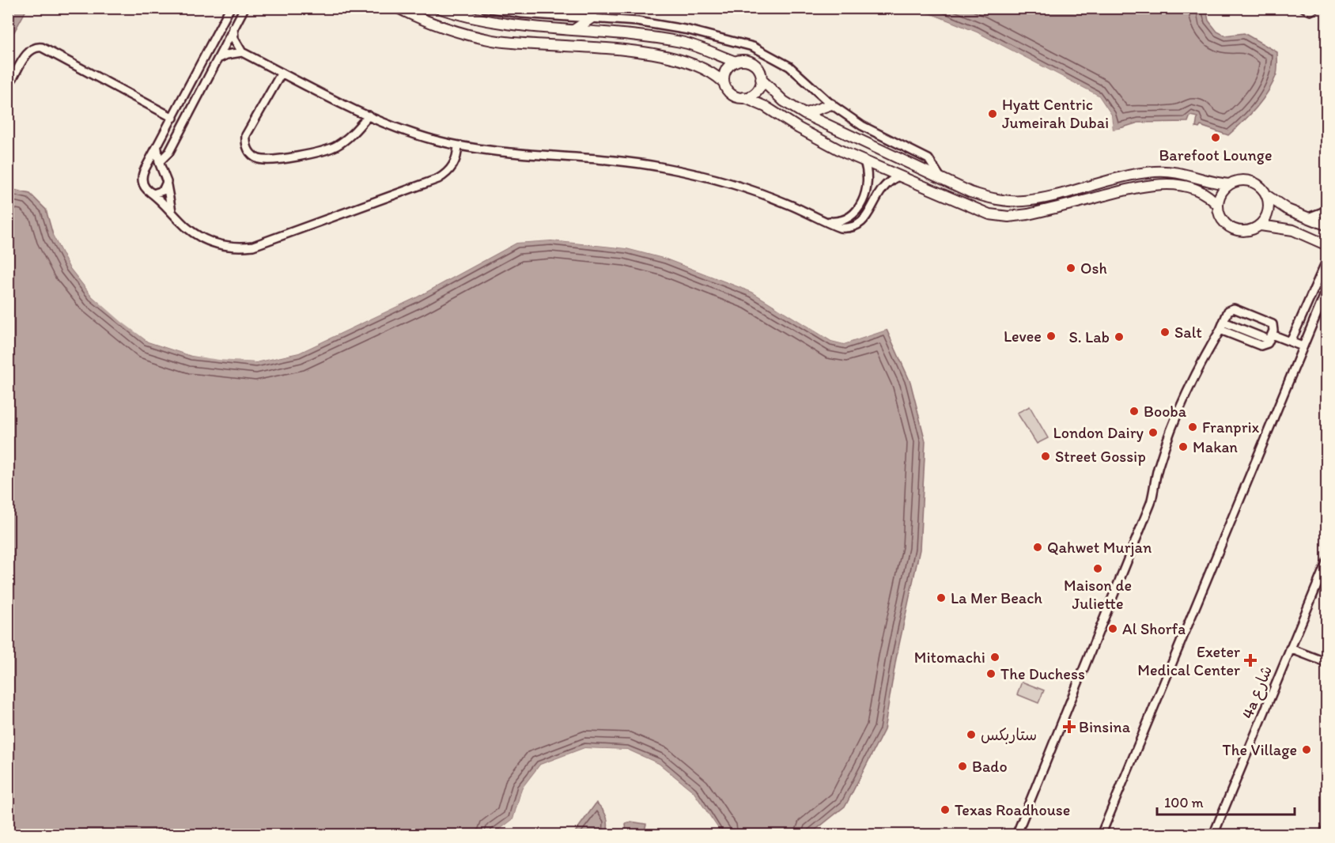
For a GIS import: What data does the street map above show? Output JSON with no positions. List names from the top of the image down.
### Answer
{
  "streets": {
    "street": ["4a شارع"]
  },
  "places": {
    "other": [
      "Hyatt Centric Jumeirah Dubai",
      "Barefoot Lounge",
      "Osh",
      "Salt",
      "Levee",
      "S. Lab",
      "Booba",
      "Franprix",
      "London Dairy",
      "Makan",
      "Street Gossip",
      "Qahwet Murjan",
      "Maison de Juliette",
      "La Mer Beach",
      "Al Shorfa",
      "Mitomachi",
      "The Duchess",
      "ستاربكس",
      "The Village",
      "Bado",
      "Texas Roadhouse"
    ],
    "health": ["Exeter Medical Center", "Binsina"]
  },
  "scale_bar": "100 m"
}
